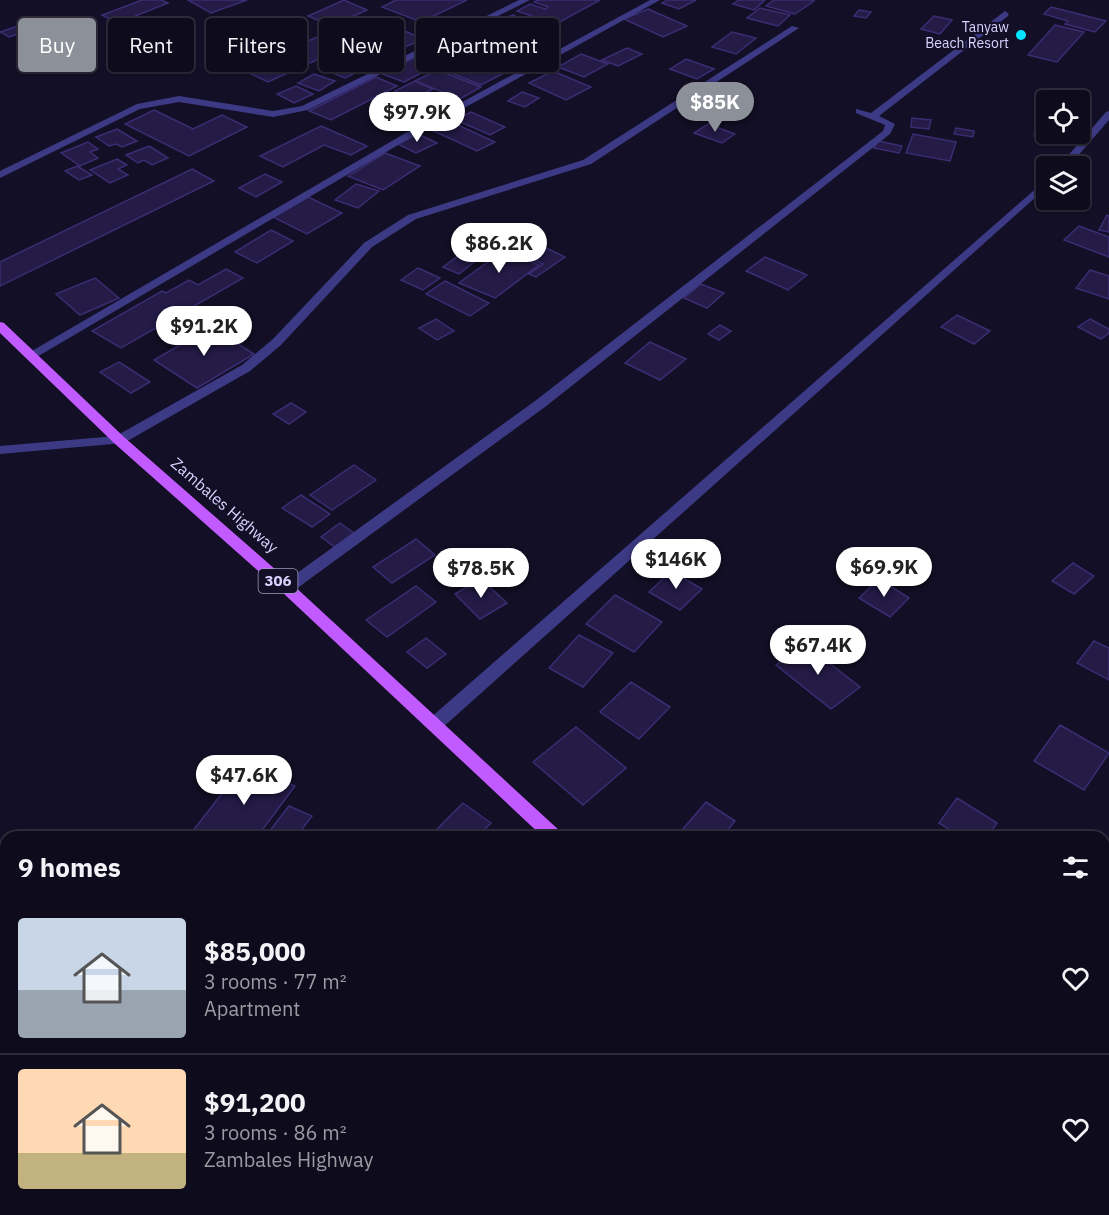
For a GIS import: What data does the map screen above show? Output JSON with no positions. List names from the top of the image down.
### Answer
{
  "streets": {
    "main road": ["Zambales Highway", "306"]
  },
  "places": ["Tanyaw Beach Resort"],
  "page": {
    "chip": [
      "Buy",
      "Rent",
      "Filters",
      "New",
      "Apartment"
    ],
    "price": [
      "$85K",
      "$97.9K",
      "$86.2K",
      "$91.2K",
      "$146K",
      "$69.9K",
      "$78.5K",
      "$67.4K",
      "$47.6K"
    ],
    "heading": "9 homes",
    "list": [
      {
        "name": "$85,000",
        "note": "3 rooms · 77 m² · Apartment"
      },
      {
        "name": "$91,200",
        "note": "3 rooms · 86 m² · Zambales Highway"
      }
    ]
  }
}
